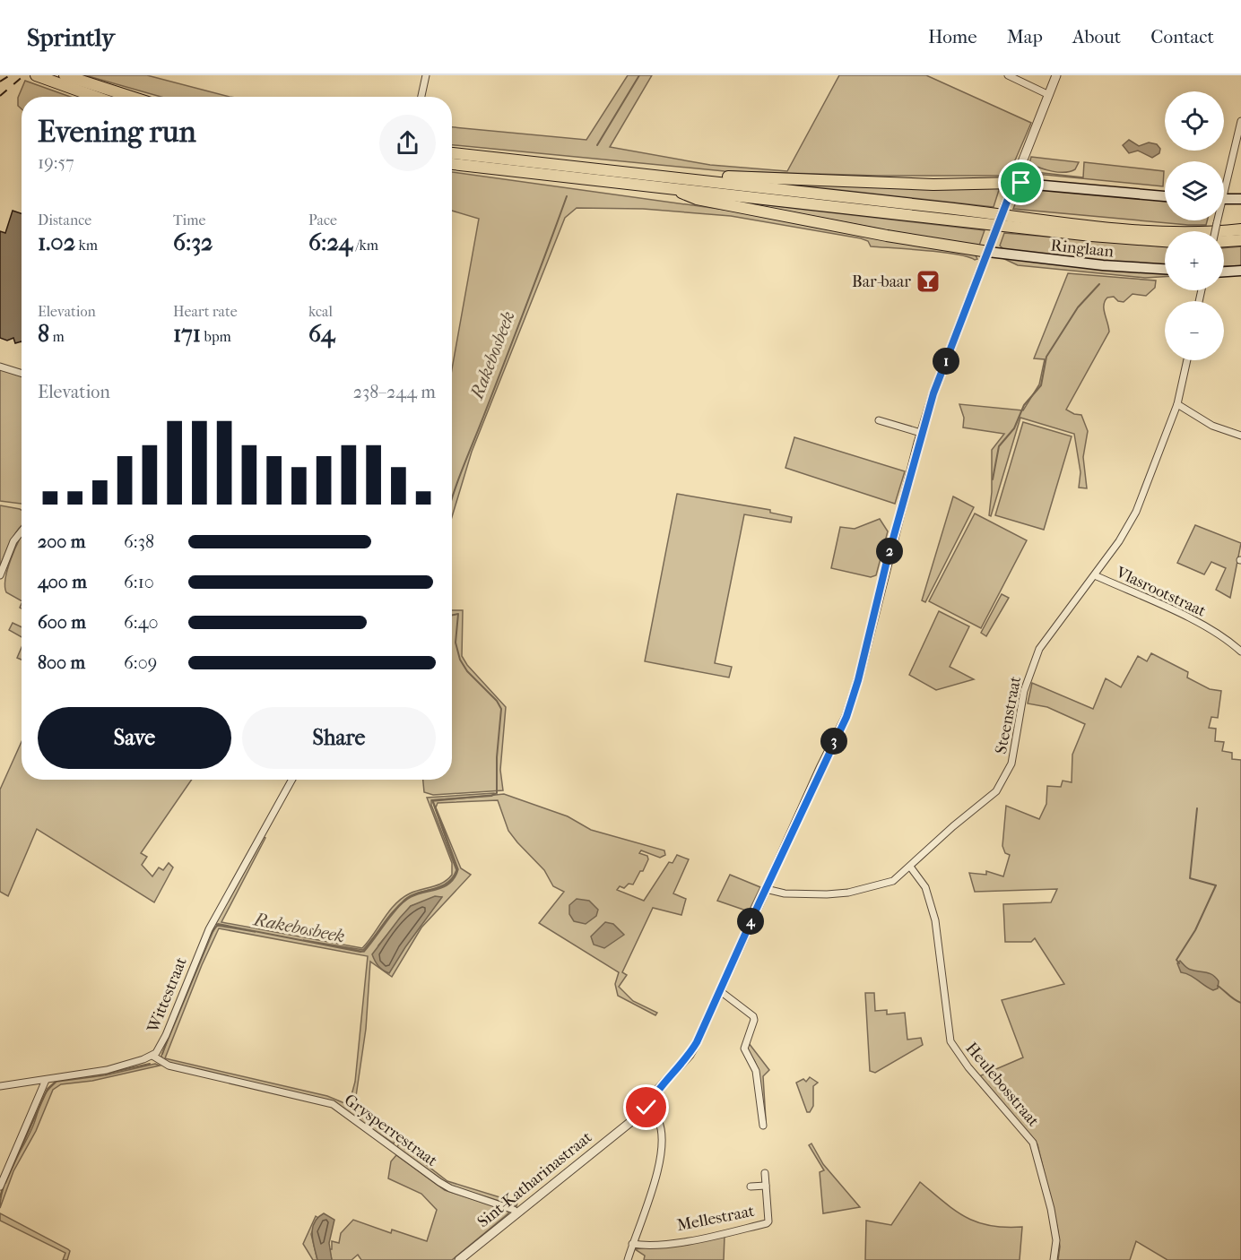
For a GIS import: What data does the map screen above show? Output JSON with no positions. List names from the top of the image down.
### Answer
{
  "streets": {
    "main road": ["Ringlaan"],
    "street": [
      "Vlasrootstraat",
      "Steenstraat",
      "Wittestraat",
      "Heulebosstraat",
      "Grysperrestraat",
      "Sint-Katharinastraat",
      "Mellestraat"
    ]
  },
  "crossings": [
    ["Vlasrootstraat", "Steenstraat"],
    ["Steenstraat", "Heulebosstraat"],
    ["Wittestraat", "Grysperrestraat"],
    ["Grysperrestraat", "Sint-Katharinastraat"]
  ],
  "water": ["Rakebosbeek"],
  "places": {
    "bar": ["Bar-baar"]
  },
  "page": {
    "header": "Sprintly",
    "nav": [
      "Home",
      "Map",
      "About",
      "Contact"
    ],
    "map_buttons": ["+", "−"],
    "heading": ["Evening run", "19:57"],
    "stats": [
      ["Distance", "1.02 km"],
      ["Time", "6:32"],
      ["Pace", "6:24 /km"],
      ["Elevation", "8 m"],
      ["Heart rate", "171 bpm"],
      ["kcal", "64"]
    ],
    "pins": [
      "1",
      "2",
      "3",
      "4"
    ],
    "chart": ["Elevation", "238–244 m"],
    "list": [
      {
        "name": "200 m",
        "note": "6:38"
      },
      {
        "name": "400 m",
        "note": "6:10"
      },
      {
        "name": "600 m",
        "note": "6:40"
      },
      {
        "name": "800 m",
        "note": "6:09"
      }
    ],
    "buttons": ["Save", "Share"]
  }
}
